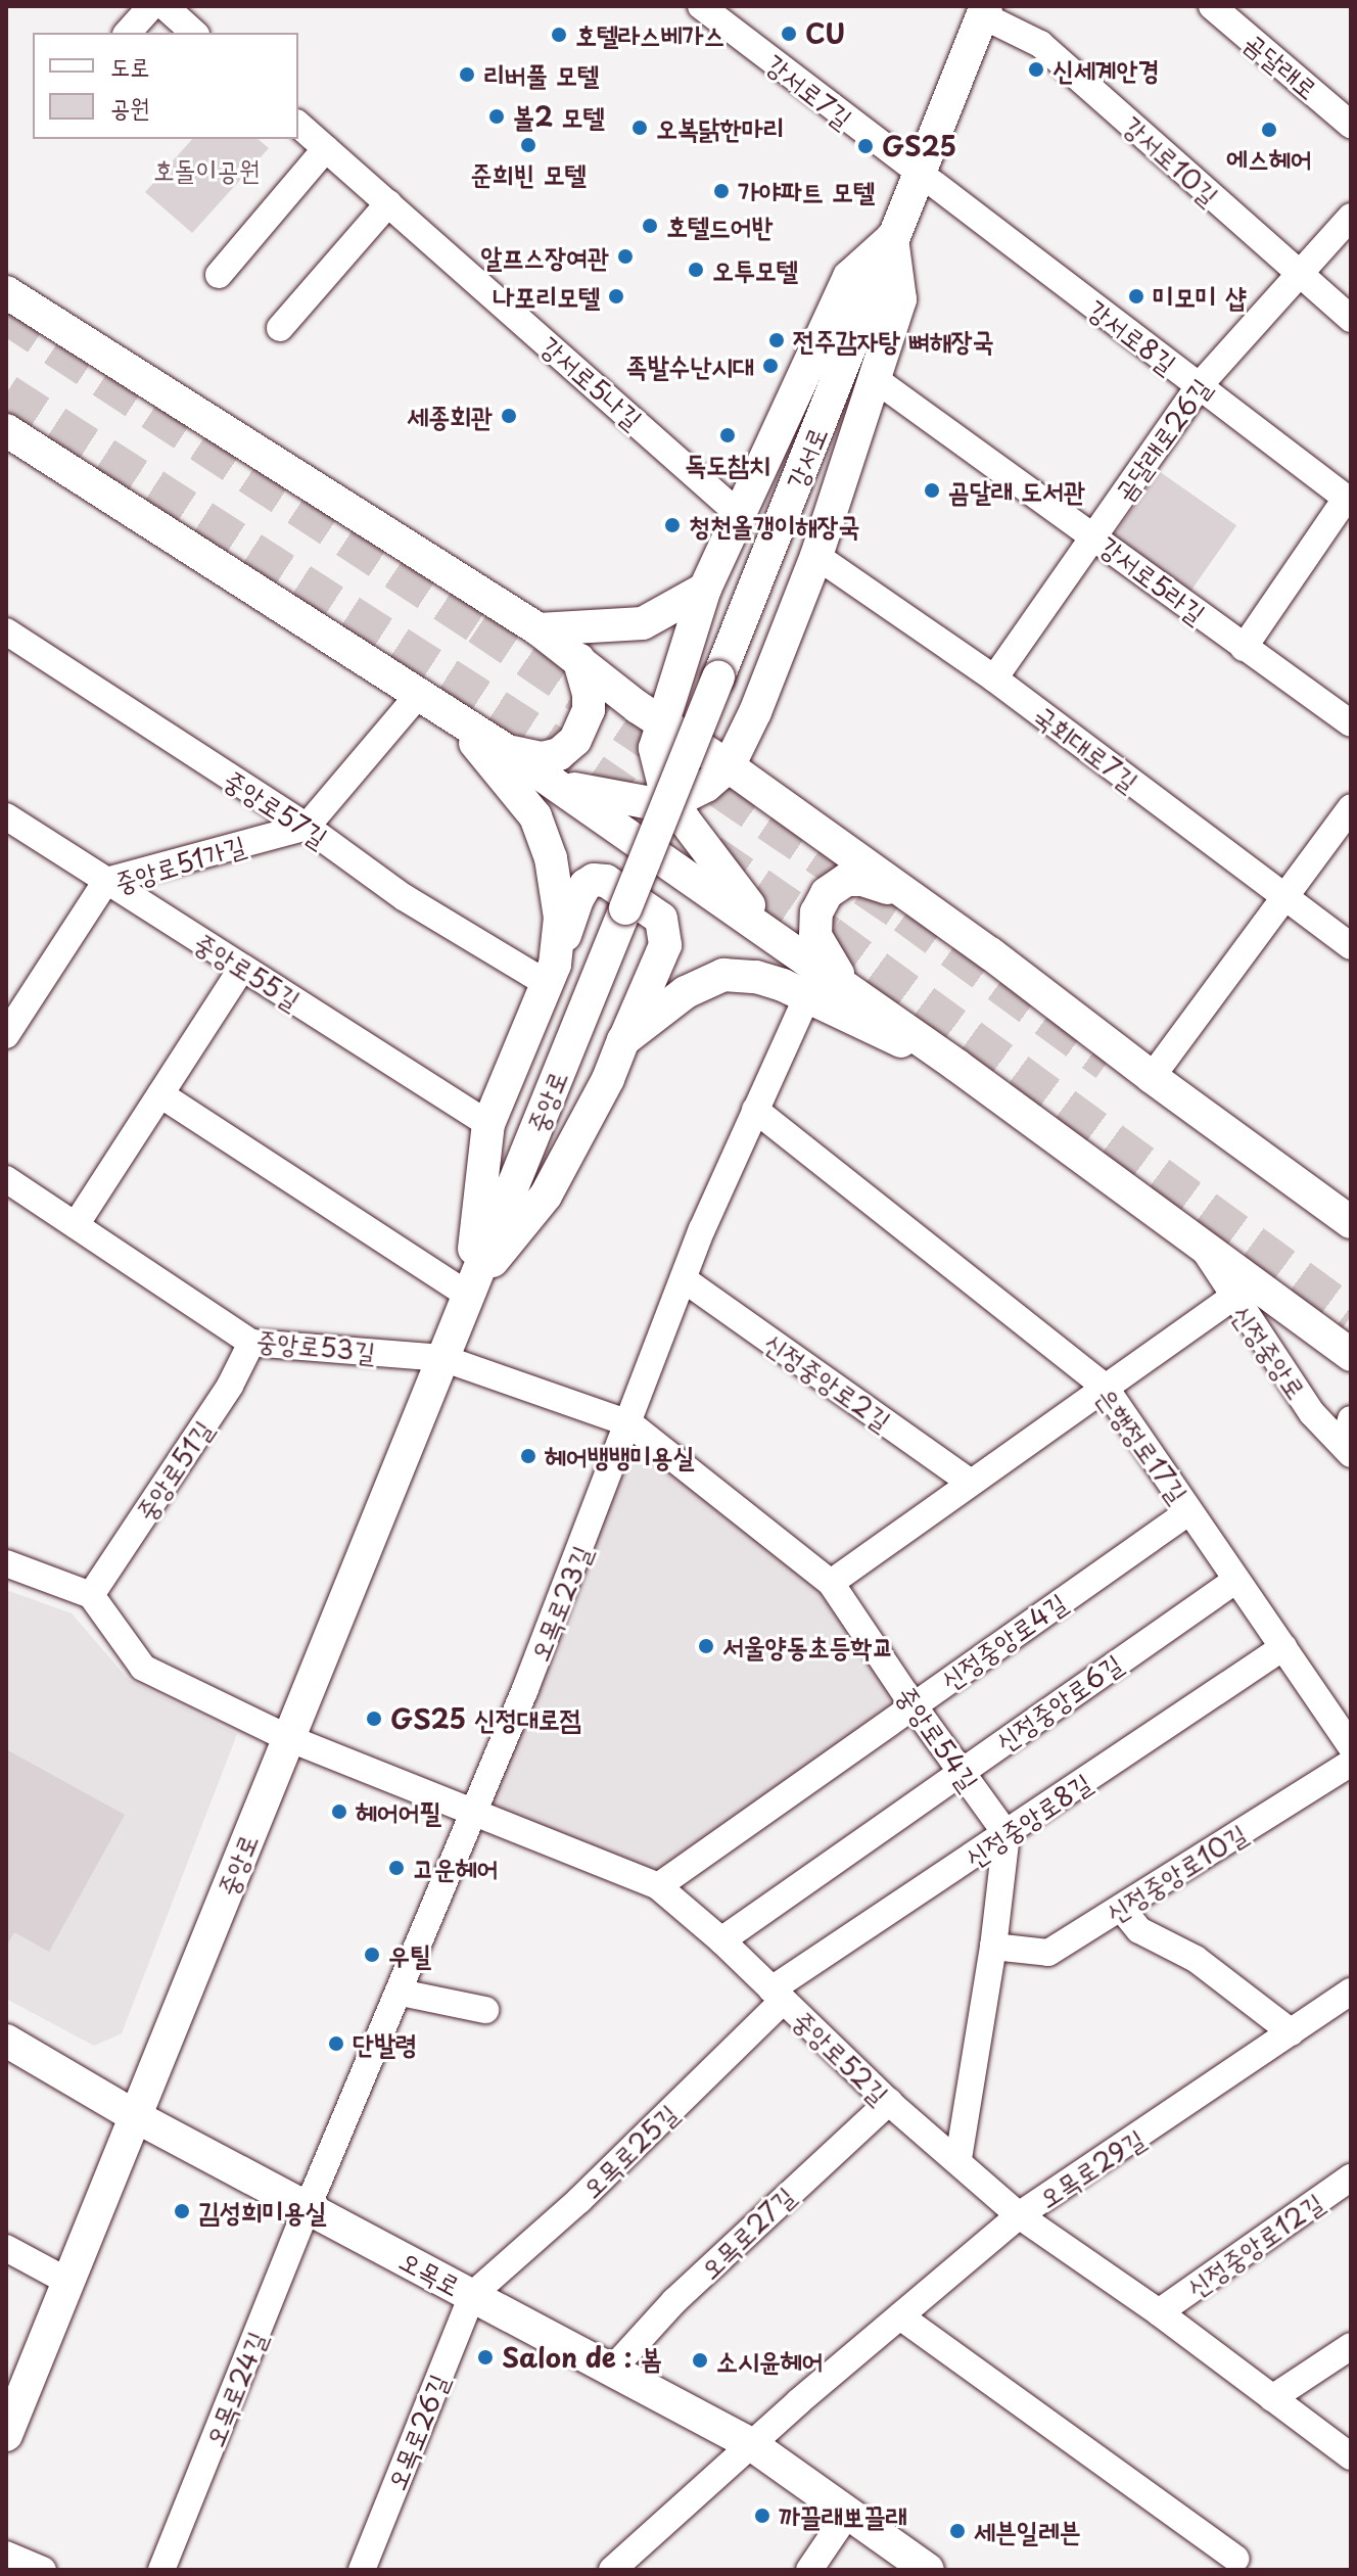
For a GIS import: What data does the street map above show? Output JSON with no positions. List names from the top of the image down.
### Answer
{
  "streets": {
    "main road": ["강서로", "중앙로", "오목로"],
    "street": [
      "곰달래로",
      "강서로7길",
      "강서로10길",
      "강서로8길",
      "강서로5나길",
      "곰달래로26길",
      "강서로5라길",
      "국회대로7길",
      "중앙로57길",
      "중앙로51가길",
      "중앙로55길",
      "중앙로53길",
      "신정중앙로",
      "신정중앙로2길",
      "은행정로17길",
      "중앙로51길",
      "오목로23길",
      "신정중앙로4길",
      "신정중앙로6길",
      "중앙로54길",
      "신정중앙로8길",
      "신정중앙로10길",
      "중앙로52길",
      "오목로25길",
      "오목로29길",
      "오목로27길",
      "신정중앙로12길",
      "오목로24길",
      "오목로26길"
    ]
  },
  "crossings": [
    ["강서로7길", "강서로8길"],
    ["강서로7길", "강서로"],
    ["강서로10길", "곰달래로26길"],
    ["강서로10길", "강서로"],
    ["강서로8길", "곰달래로26길"],
    ["강서로8길", "강서로"],
    ["강서로8길", "강서로5라길"],
    ["곰달래로26길", "강서로5라길"],
    ["곰달래로26길", "국회대로7길"],
    ["강서로", "중앙로"],
    ["중앙로57길", "중앙로51가길"],
    ["중앙로51가길", "중앙로55길"],
    ["중앙로", "중앙로53길"],
    ["중앙로", "중앙로54길"],
    ["중앙로", "중앙로52길"],
    ["중앙로", "오목로"],
    ["중앙로53길", "중앙로51길"],
    ["중앙로53길", "중앙로54길"],
    ["신정중앙로2길", "오목로23길"],
    ["은행정로17길", "오목로23길"],
    ["은행정로17길", "신정중앙로4길"],
    ["은행정로17길", "신정중앙로6길"],
    ["은행정로17길", "신정중앙로8길"],
    ["오목로23길", "중앙로54길"],
    ["오목로23길", "중앙로52길"],
    ["오목로23길", "오목로"],
    ["오목로23길", "오목로24길"],
    ["신정중앙로4길", "중앙로54길"],
    ["신정중앙로4길", "중앙로52길"],
    ["신정중앙로6길", "중앙로54길"],
    ["신정중앙로6길", "중앙로52길"],
    ["중앙로54길", "신정중앙로8길"],
    ["신정중앙로8길", "중앙로52길"],
    ["신정중앙로8길", "오목로25길"],
    ["중앙로52길", "오목로25길"],
    ["중앙로52길", "오목로29길"],
    ["중앙로52길", "오목로27길"],
    ["중앙로52길", "신정중앙로12길"],
    ["오목로25길", "오목로"],
    ["오목로25길", "오목로26길"],
    ["오목로29길", "오목로"],
    ["오목로27길", "오목로"],
    ["오목로", "오목로24길"],
    ["오목로", "오목로26길"]
  ],
  "parks": ["호돌이공원"],
  "places": [
    "CU",
    "호텔라스베가스",
    "신세계안경",
    "리버풀 모텔",
    "볼2 모텔",
    "오복닭한마리",
    "에스헤어",
    "준희빈 모텔",
    "GS25",
    "가야파트 모텔",
    "호텔드어반",
    "알프스장여관",
    "오투모텔",
    "나포리모텔",
    "미모미 샵",
    "전주감자탕 뼈해장국",
    "족발수난시대",
    "세종회관",
    "독도참치",
    "곰달래 도서관",
    "청천올갱이해장국",
    "헤어뱅뱅미용실",
    "서울양동초등학교",
    "GS25 신정대로점",
    "헤어어필",
    "고운헤어",
    "우틸",
    "단발령",
    "김성희미용실",
    "Salon de : 봄",
    "소시윤헤어",
    "까끌래뽀끌래",
    "세븐일레븐"
  ],
  "legend": ["도로", "공원"]
}
